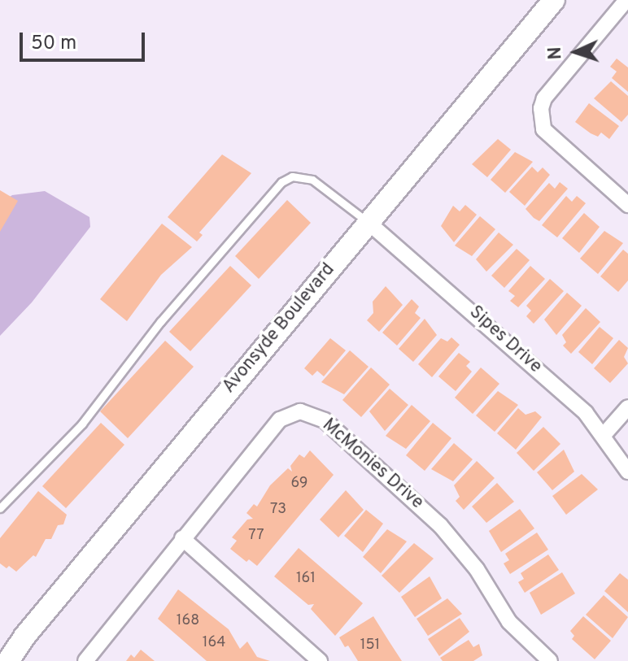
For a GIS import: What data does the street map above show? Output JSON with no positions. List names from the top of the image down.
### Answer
{
  "streets": {
    "main road": ["Avonsyde Boulevard"],
    "street": ["Sipes Drive", "McMonies Drive"]
  },
  "crossings": [
    ["Avonsyde Boulevard", "Sipes Drive"]
  ],
  "house_numbers": [
    "69",
    "73",
    "77",
    "161",
    "168",
    "164",
    "151"
  ],
  "scale_bar": "50 m",
  "north": "left"
}
